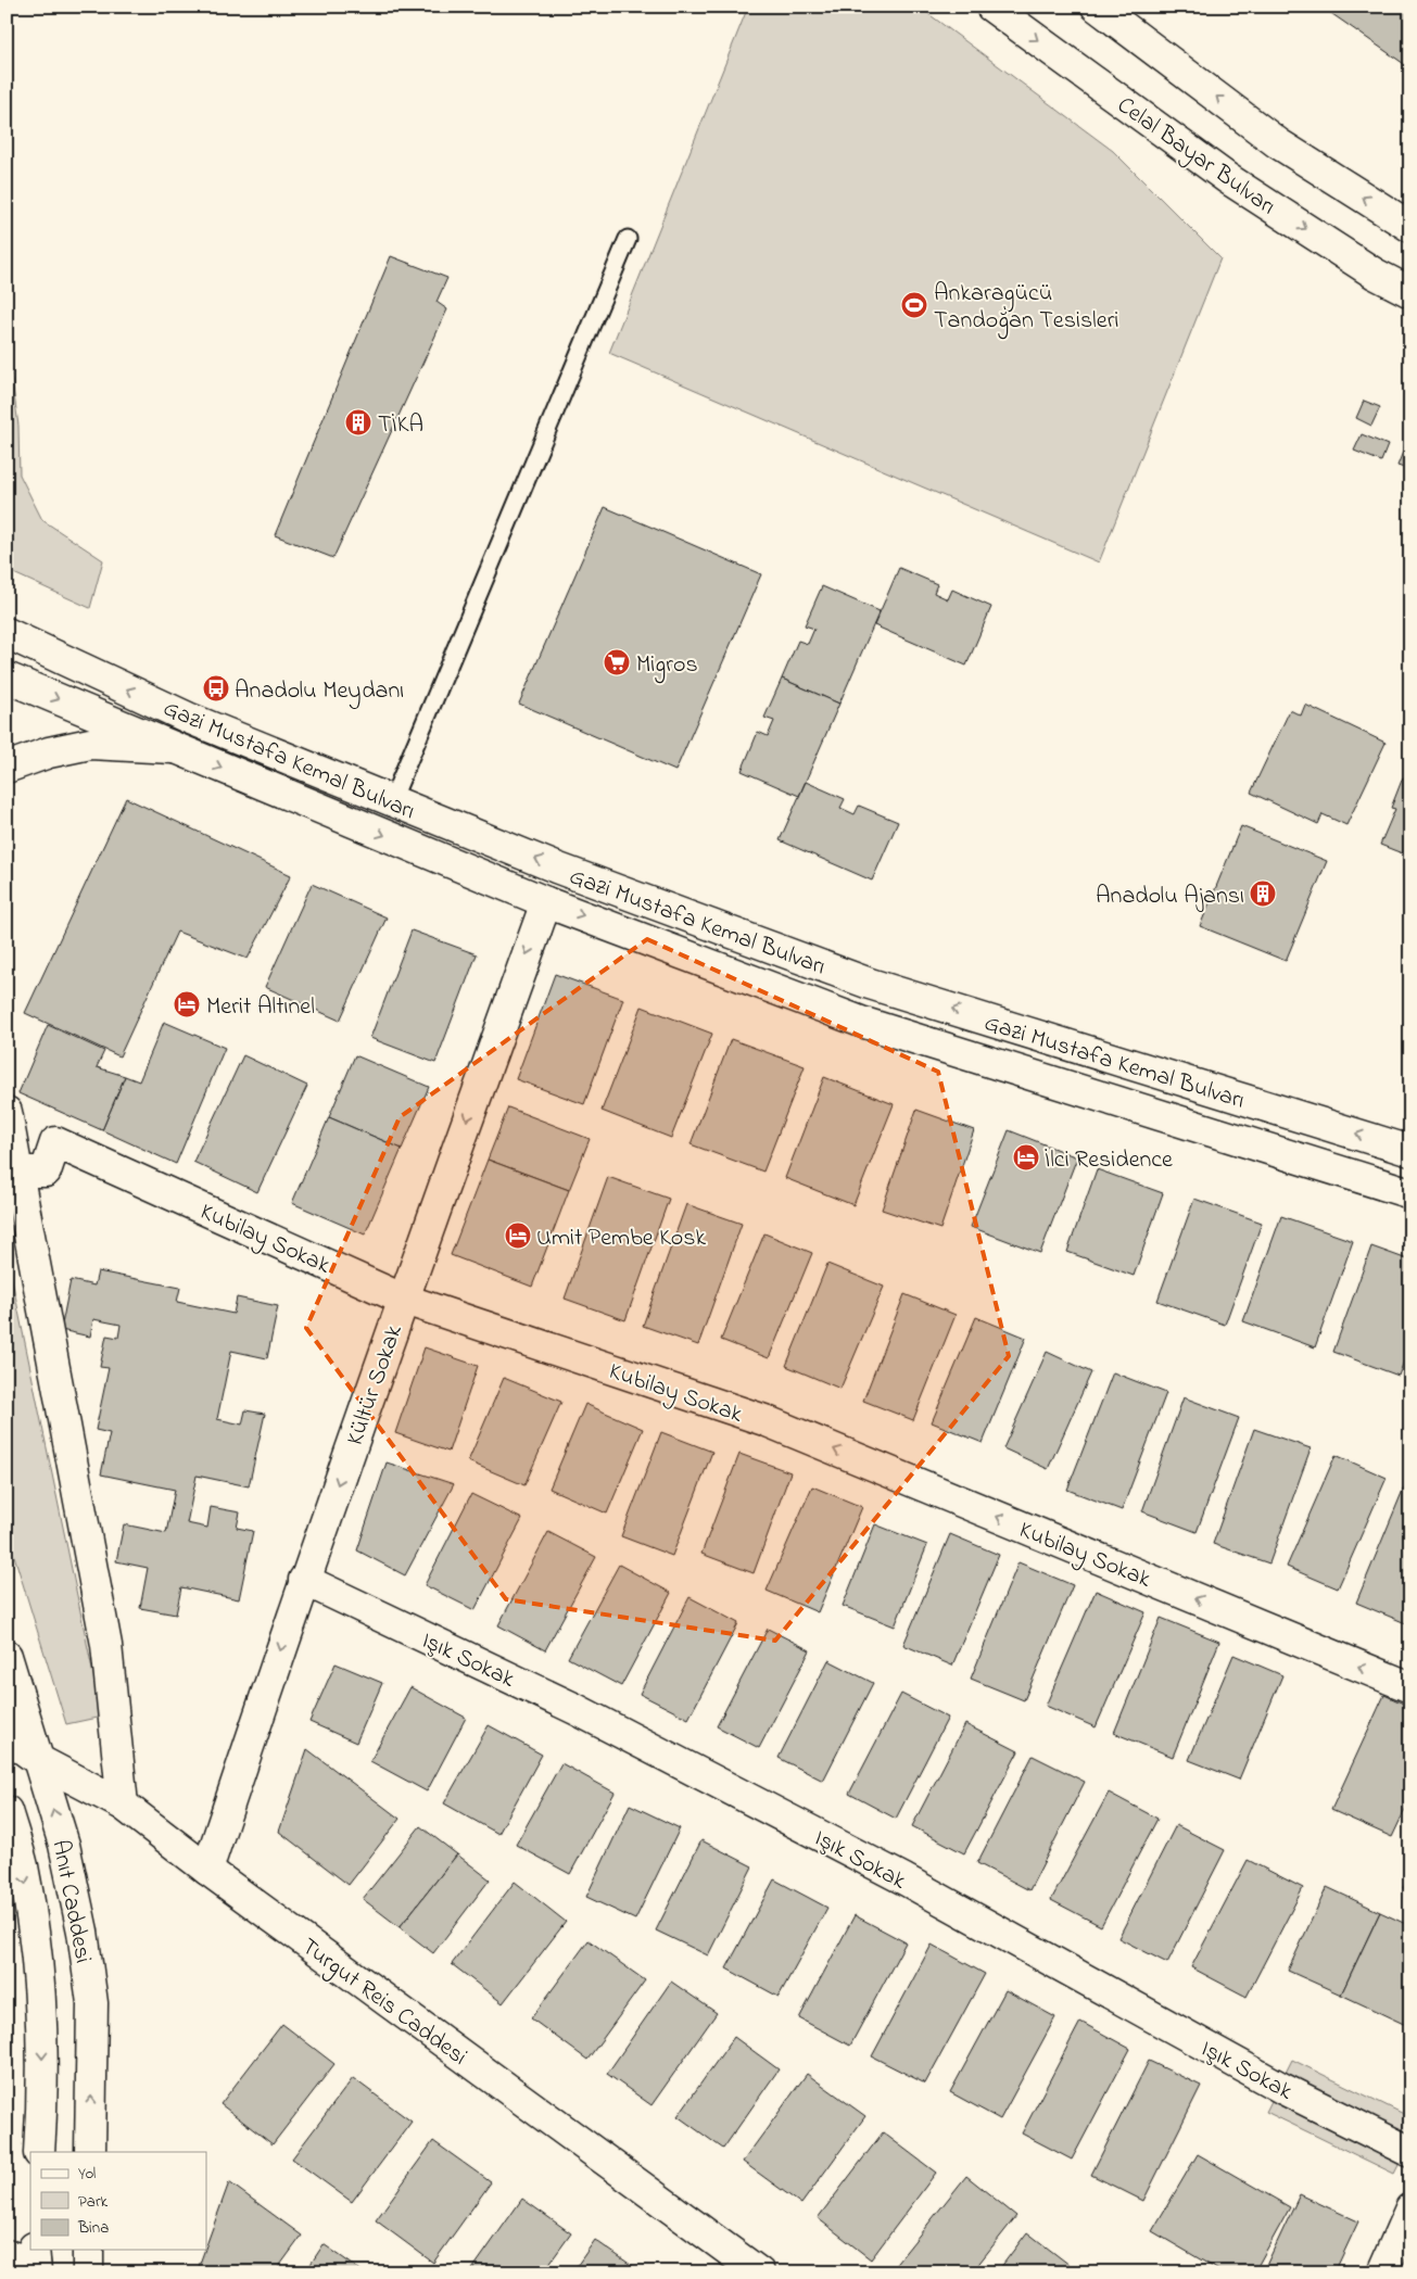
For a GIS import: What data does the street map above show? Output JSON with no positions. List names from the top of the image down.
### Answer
{
  "streets": {
    "street": [
      "Celal Bayar Bulvarı",
      "Gazi Mustafa Kemal Bulvarı",
      "Kubilay Sokak",
      "Kültür Sokak",
      "Işık Sokak",
      "Anıt Caddesi",
      "Turgut Reis Caddesi"
    ]
  },
  "crossings": [
    ["Gazi Mustafa Kemal Bulvarı", "Kültür Sokak"],
    ["Kubilay Sokak", "Kültür Sokak"],
    ["Kültür Sokak", "Işık Sokak"],
    ["Kültür Sokak", "Turgut Reis Caddesi"],
    ["Anıt Caddesi", "Turgut Reis Caddesi"]
  ],
  "one_way": ["Kubilay Sokak", "Kültür Sokak"],
  "places": {
    "sports": ["Ankaragücü Tandoğan Tesisleri"],
    "building": ["TİKA", "Anadolu Ajansı"],
    "supermarket": ["Migros"],
    "bus stop": ["Anadolu Meydanı"],
    "hotel": ["Merit Altınel", "İlci Residence", "Umit Pembe Kosk"]
  },
  "legend": ["Yol", "Park", "Bina"]
}
